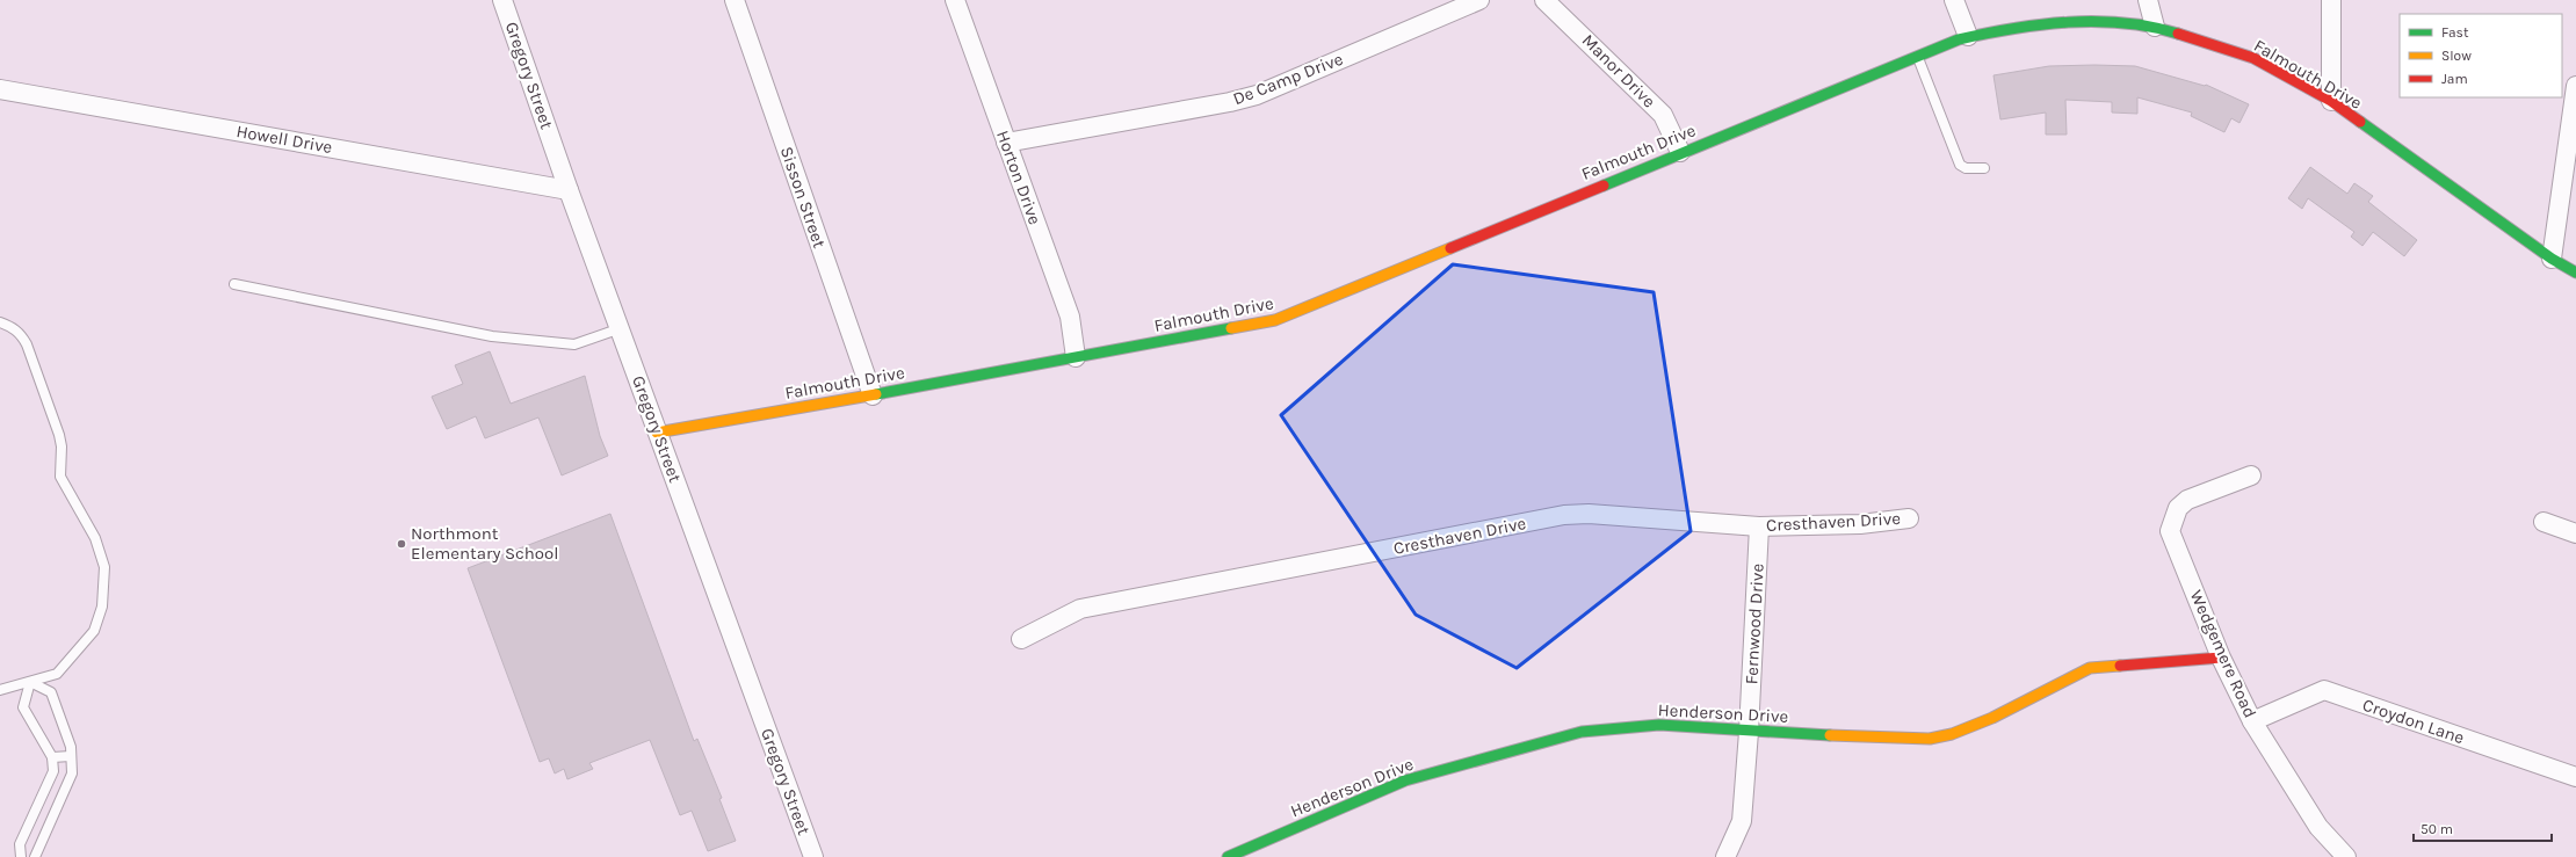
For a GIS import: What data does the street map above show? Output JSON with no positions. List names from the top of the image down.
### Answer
{
  "streets": {
    "street": [
      "Manor Drive",
      "Falmouth Drive",
      "Gregory Street",
      "De Camp Drive",
      "Howell Drive",
      "Horton Drive",
      "Sisson Street",
      "Cresthaven Drive",
      "Fernwood Drive",
      "Wedgemere Road",
      "Henderson Drive",
      "Croydon Lane"
    ]
  },
  "crossings": [
    ["Manor Drive", "Falmouth Drive"],
    ["Falmouth Drive", "Gregory Street"],
    ["Falmouth Drive", "Horton Drive"],
    ["Falmouth Drive", "Sisson Street"],
    ["Gregory Street", "Howell Drive"],
    ["De Camp Drive", "Horton Drive"],
    ["Cresthaven Drive", "Fernwood Drive"],
    ["Fernwood Drive", "Henderson Drive"],
    ["Wedgemere Road", "Henderson Drive"],
    ["Wedgemere Road", "Croydon Lane"]
  ],
  "places": ["Northmont Elementary School"],
  "legend": ["Fast", "Slow", "Jam"],
  "scale_bar": "50 m"
}
